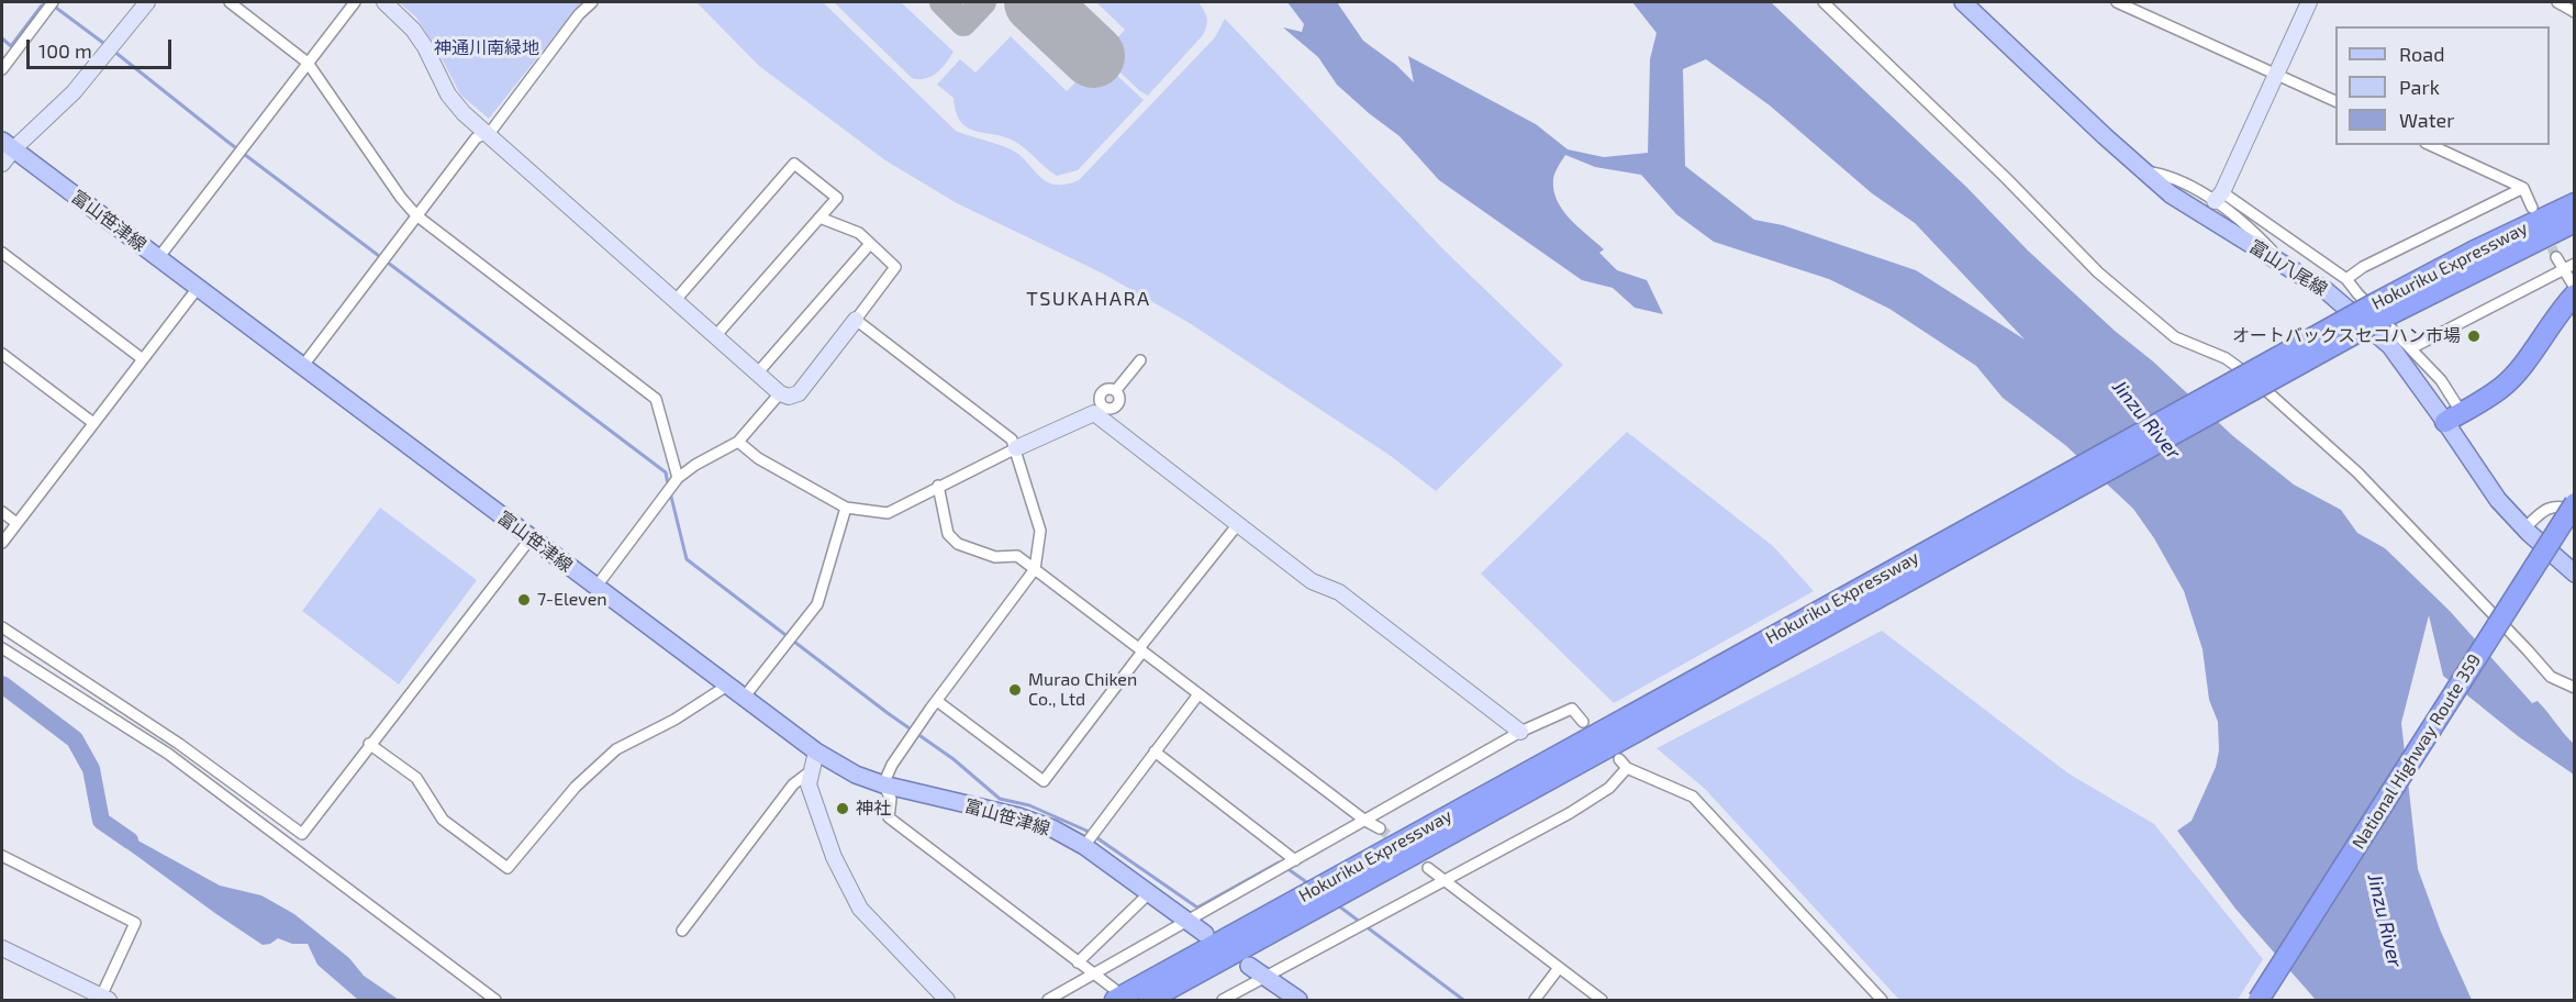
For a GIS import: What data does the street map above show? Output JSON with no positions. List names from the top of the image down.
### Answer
{
  "streets": {
    "highway": ["Hokuriku Expressway", "National Highway Route 359"],
    "main road": ["富山笹津線", "富山八尾線"]
  },
  "districts": ["TSUKAHARA"],
  "water": ["Jinzu River"],
  "parks": ["神通川南緑地"],
  "places": [
    "オートバックスセコハン市場",
    "7-Eleven",
    "Murao Chiken Co., Ltd",
    "神社"
  ],
  "legend": ["Road", "Park", "Water"],
  "scale_bar": "100 m"
}
